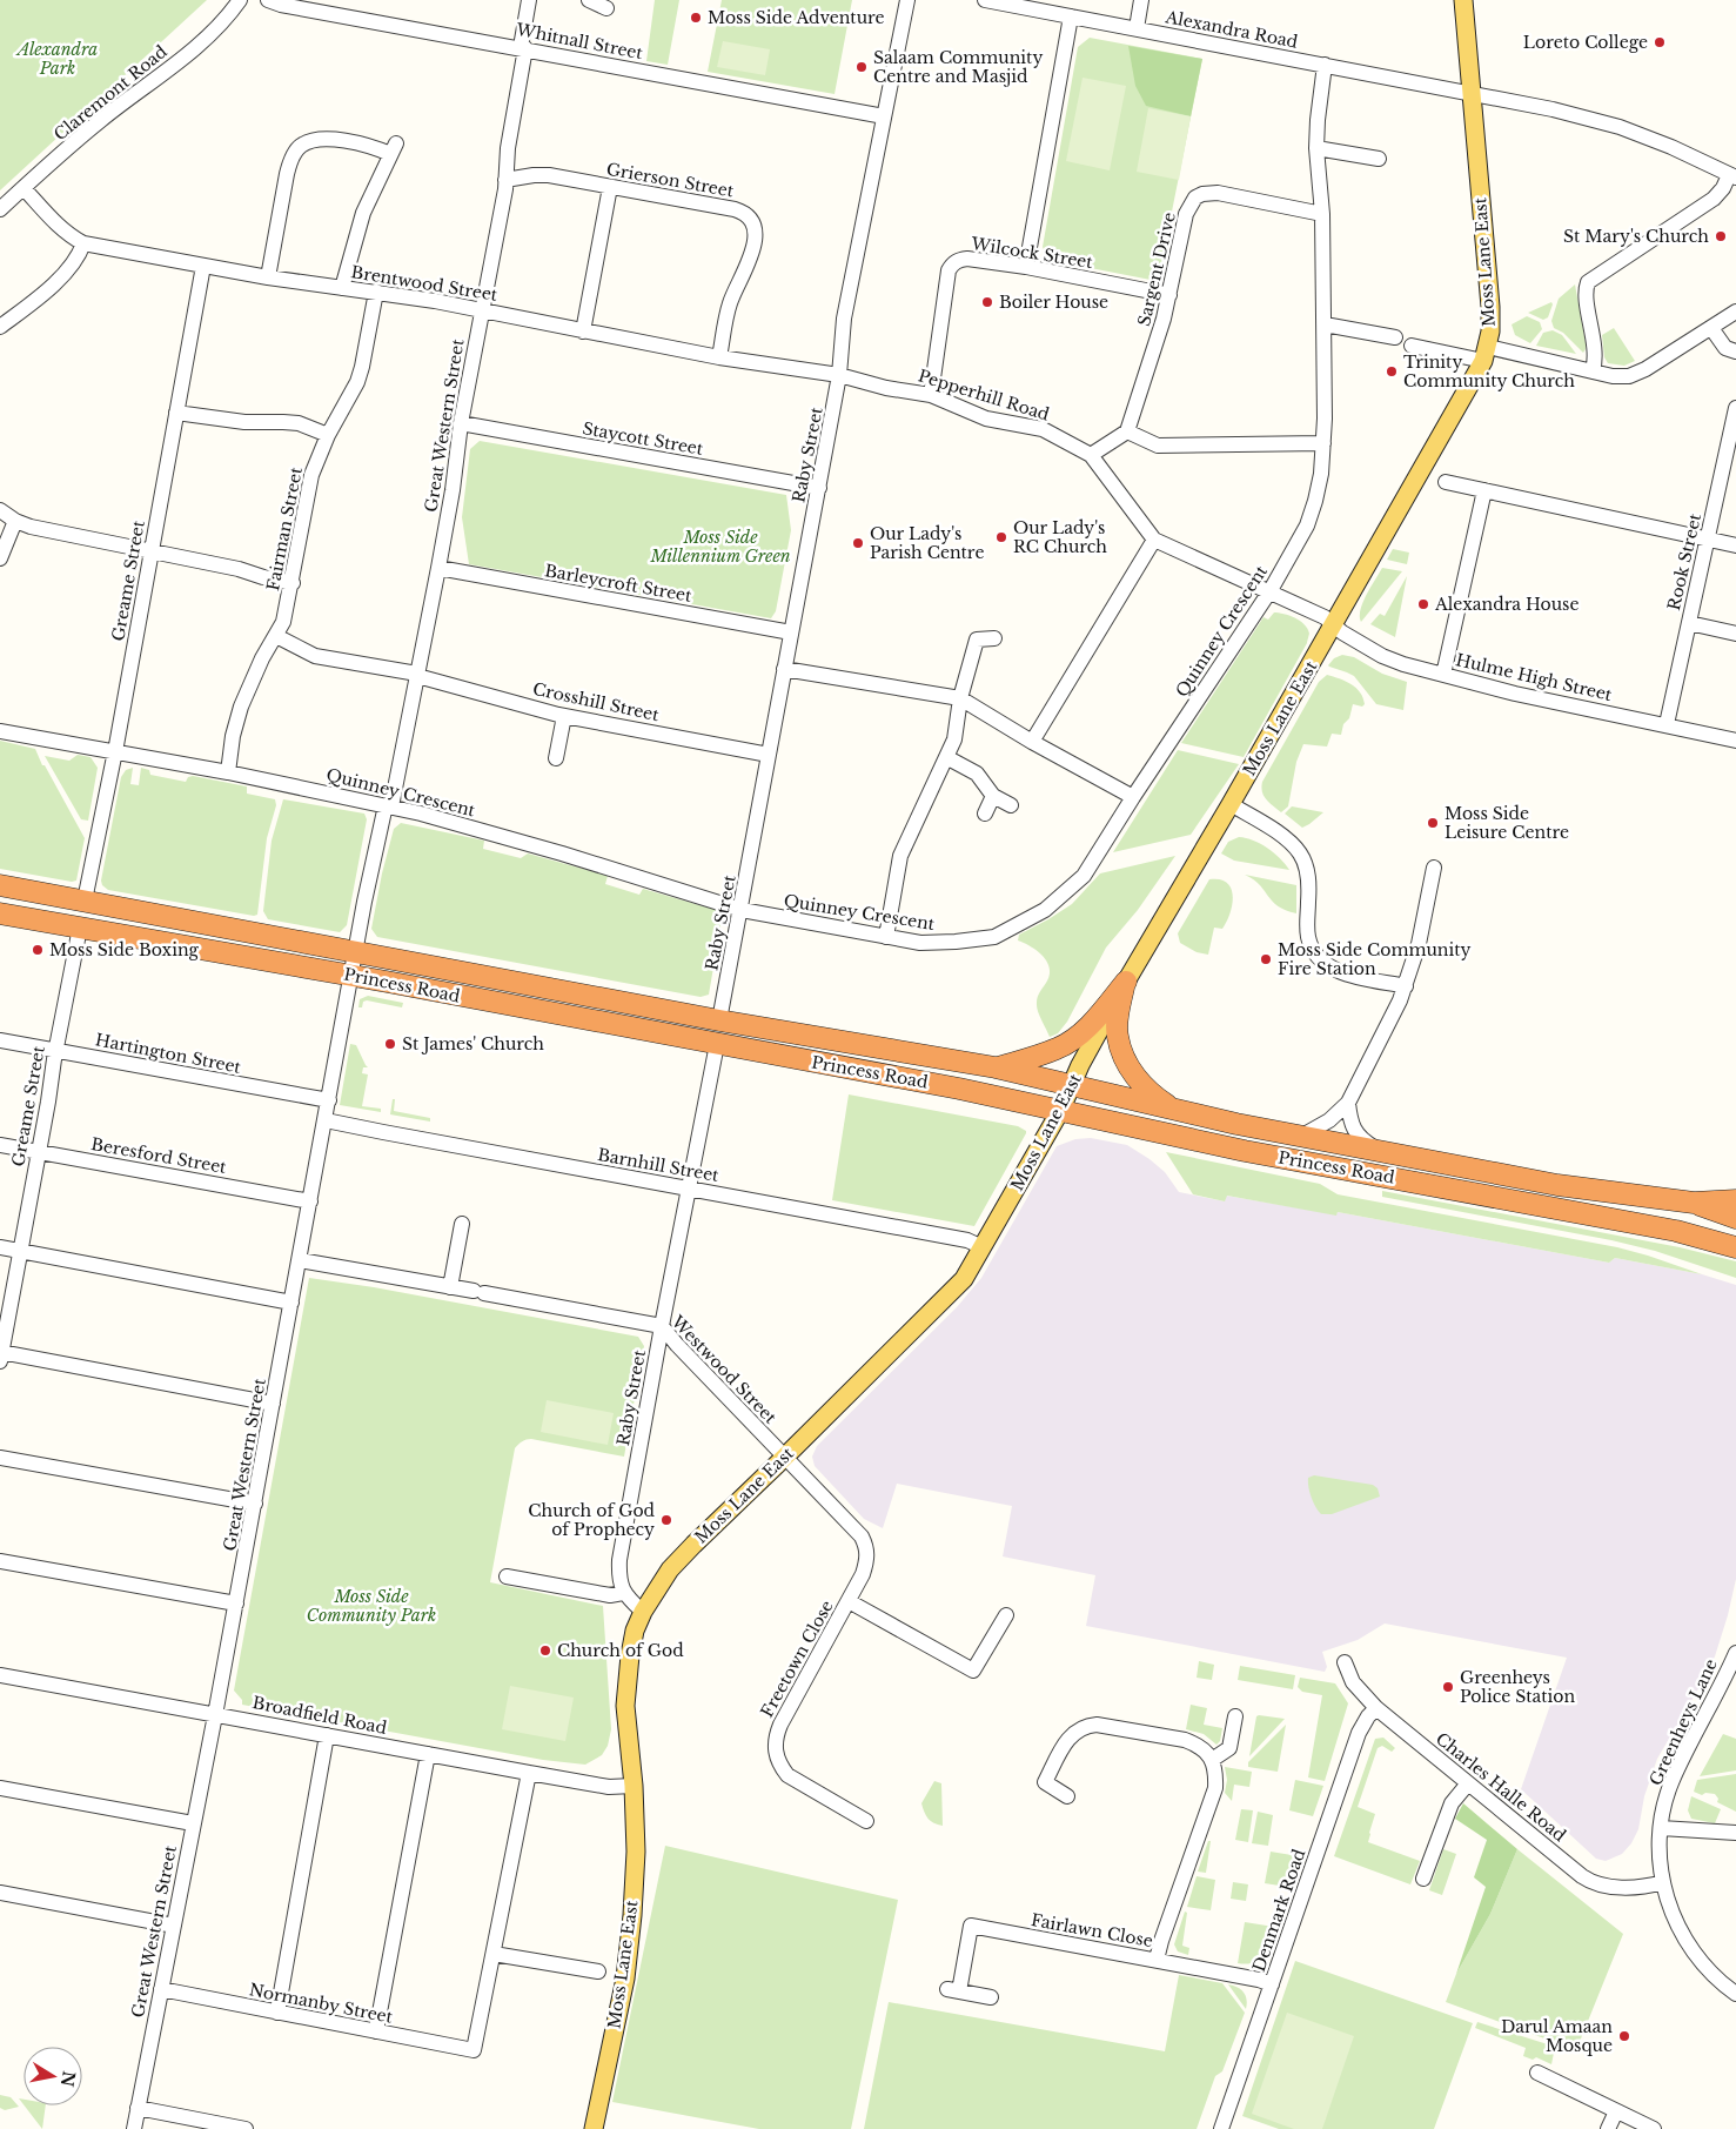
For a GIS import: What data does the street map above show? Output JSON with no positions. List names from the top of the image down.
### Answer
{
  "streets": {
    "highway": ["Princess Road"],
    "main road": ["Moss Lane East"],
    "street": [
      "Alexandra Road",
      "Whitnall Street",
      "Claremont Road",
      "Grierson Street",
      "Wilcock Street",
      "Sargent Drive",
      "Brentwood Street",
      "Pepperhill Road",
      "Great Western Street",
      "Staycott Street",
      "Raby Street",
      "Fairman Street",
      "Rook Street",
      "Greame Street",
      "Barleycroft Street",
      "Quinney Crescent",
      "Hulme High Street",
      "Crosshill Street",
      "Hartington Street",
      "Beresford Street",
      "Barnhill Street",
      "Westwood Street",
      "Freetown Close",
      "Broadfield Road",
      "Greenheys Lane",
      "Charles Halle Road",
      "Denmark Road",
      "Fairlawn Close",
      "Normanby Street"
    ]
  },
  "crossings": [
    ["Alexandra Road", "Moss Lane East"],
    ["Alexandra Road", "Quinney Crescent"],
    ["Whitnall Street", "Great Western Street"],
    ["Whitnall Street", "Raby Street"],
    ["Claremont Road", "Brentwood Street"],
    ["Grierson Street", "Brentwood Street"],
    ["Grierson Street", "Great Western Street"],
    ["Wilcock Street", "Sargent Drive"],
    ["Wilcock Street", "Pepperhill Road"],
    ["Moss Lane East", "Pepperhill Road"],
    ["Moss Lane East", "Hulme High Street"],
    ["Moss Lane East", "Princess Road"],
    ["Moss Lane East", "Barnhill Street"],
    ["Moss Lane East", "Westwood Street"],
    ["Moss Lane East", "Broadfield Road"],
    ["Sargent Drive", "Quinney Crescent"],
    ["Brentwood Street", "Pepperhill Road"],
    ["Brentwood Street", "Great Western Street"],
    ["Brentwood Street", "Raby Street"],
    ["Brentwood Street", "Fairman Street"],
    ["Brentwood Street", "Greame Street"],
    ["Pepperhill Road", "Raby Street"],
    ["Pepperhill Road", "Quinney Crescent"],
    ["Pepperhill Road", "Hulme High Street"],
    ["Great Western Street", "Staycott Street"],
    ["Great Western Street", "Barleycroft Street"],
    ["Great Western Street", "Quinney Crescent"],
    ["Great Western Street", "Crosshill Street"],
    ["Great Western Street", "Princess Road"],
    ["Great Western Street", "Hartington Street"],
    ["Great Western Street", "Beresford Street"],
    ["Great Western Street", "Barnhill Street"],
    ["Great Western Street", "Westwood Street"],
    ["Great Western Street", "Broadfield Road"],
    ["Great Western Street", "Normanby Street"],
    ["Staycott Street", "Raby Street"],
    ["Raby Street", "Barleycroft Street"],
    ["Raby Street", "Quinney Crescent"],
    ["Raby Street", "Crosshill Street"],
    ["Raby Street", "Princess Road"],
    ["Raby Street", "Barnhill Street"],
    ["Raby Street", "Westwood Street"],
    ["Fairman Street", "Quinney Crescent"],
    ["Fairman Street", "Crosshill Street"],
    ["Rook Street", "Hulme High Street"],
    ["Greame Street", "Quinney Crescent"],
    ["Greame Street", "Princess Road"],
    ["Greame Street", "Hartington Street"],
    ["Greame Street", "Beresford Street"],
    ["Westwood Street", "Freetown Close"],
    ["Greenheys Lane", "Charles Halle Road"],
    ["Charles Halle Road", "Denmark Road"],
    ["Denmark Road", "Fairlawn Close"]
  ],
  "parks": ["Alexandra Park", "Moss Side Millennium Green", "Moss Side Community Park"],
  "places": [
    "Moss Side Adventure",
    "Loreto College",
    "Salaam Community Centre and Masjid",
    "St Mary's Church",
    "Boiler House",
    "Trinity Community Church",
    "Our Lady's RC Church",
    "Our Lady's Parish Centre",
    "Alexandra House",
    "Moss Side Leisure Centre",
    "Moss Side Boxing",
    "Moss Side Community Fire Station",
    "St James' Church",
    "Church of God of Prophecy",
    "Church of God",
    "Greenheys Police Station",
    "Darul Amaan Mosque"
  ],
  "north": "right"
}
